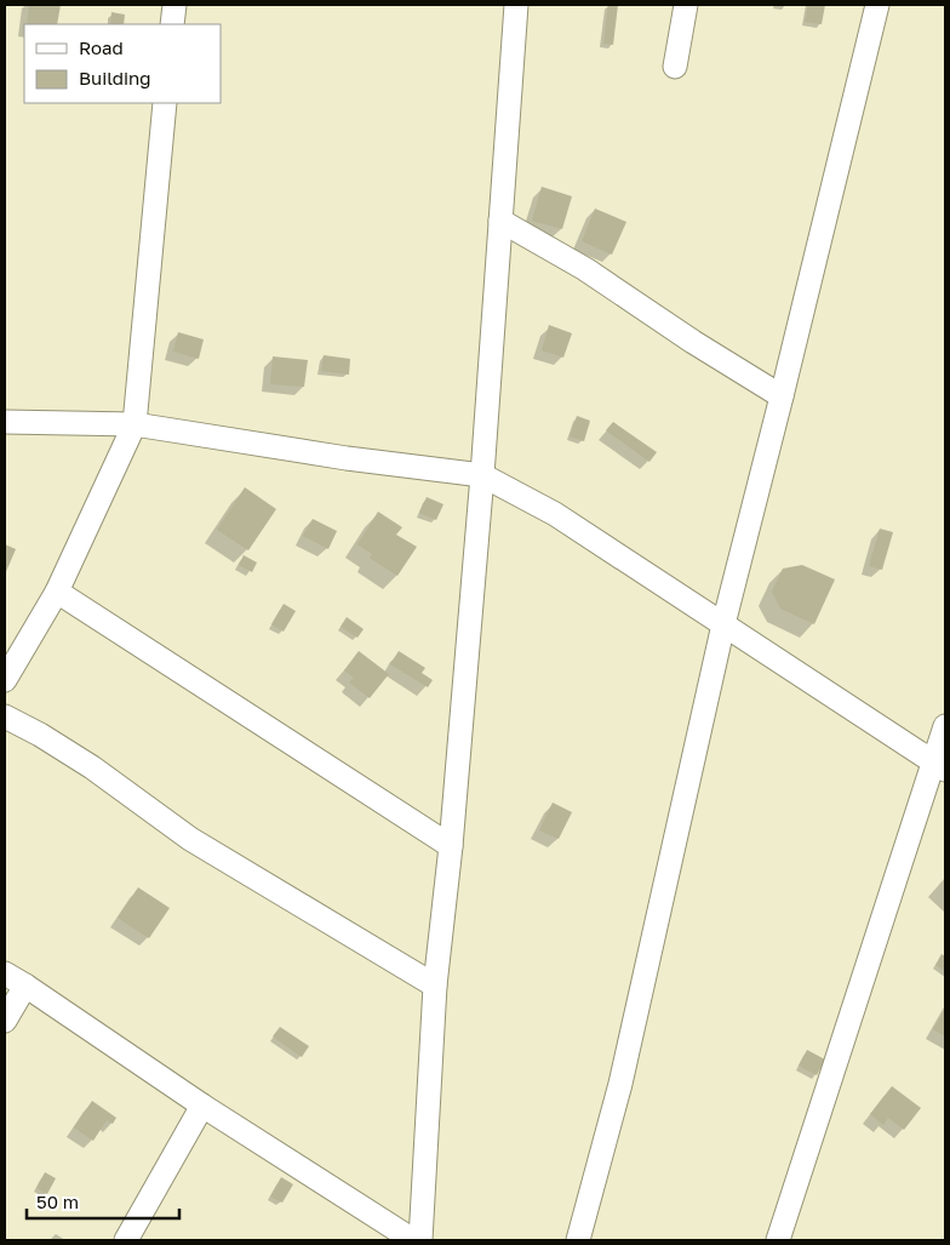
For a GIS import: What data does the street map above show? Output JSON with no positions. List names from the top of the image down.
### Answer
{
  "legend": ["Road", "Building"],
  "scale_bar": "50 m"
}
